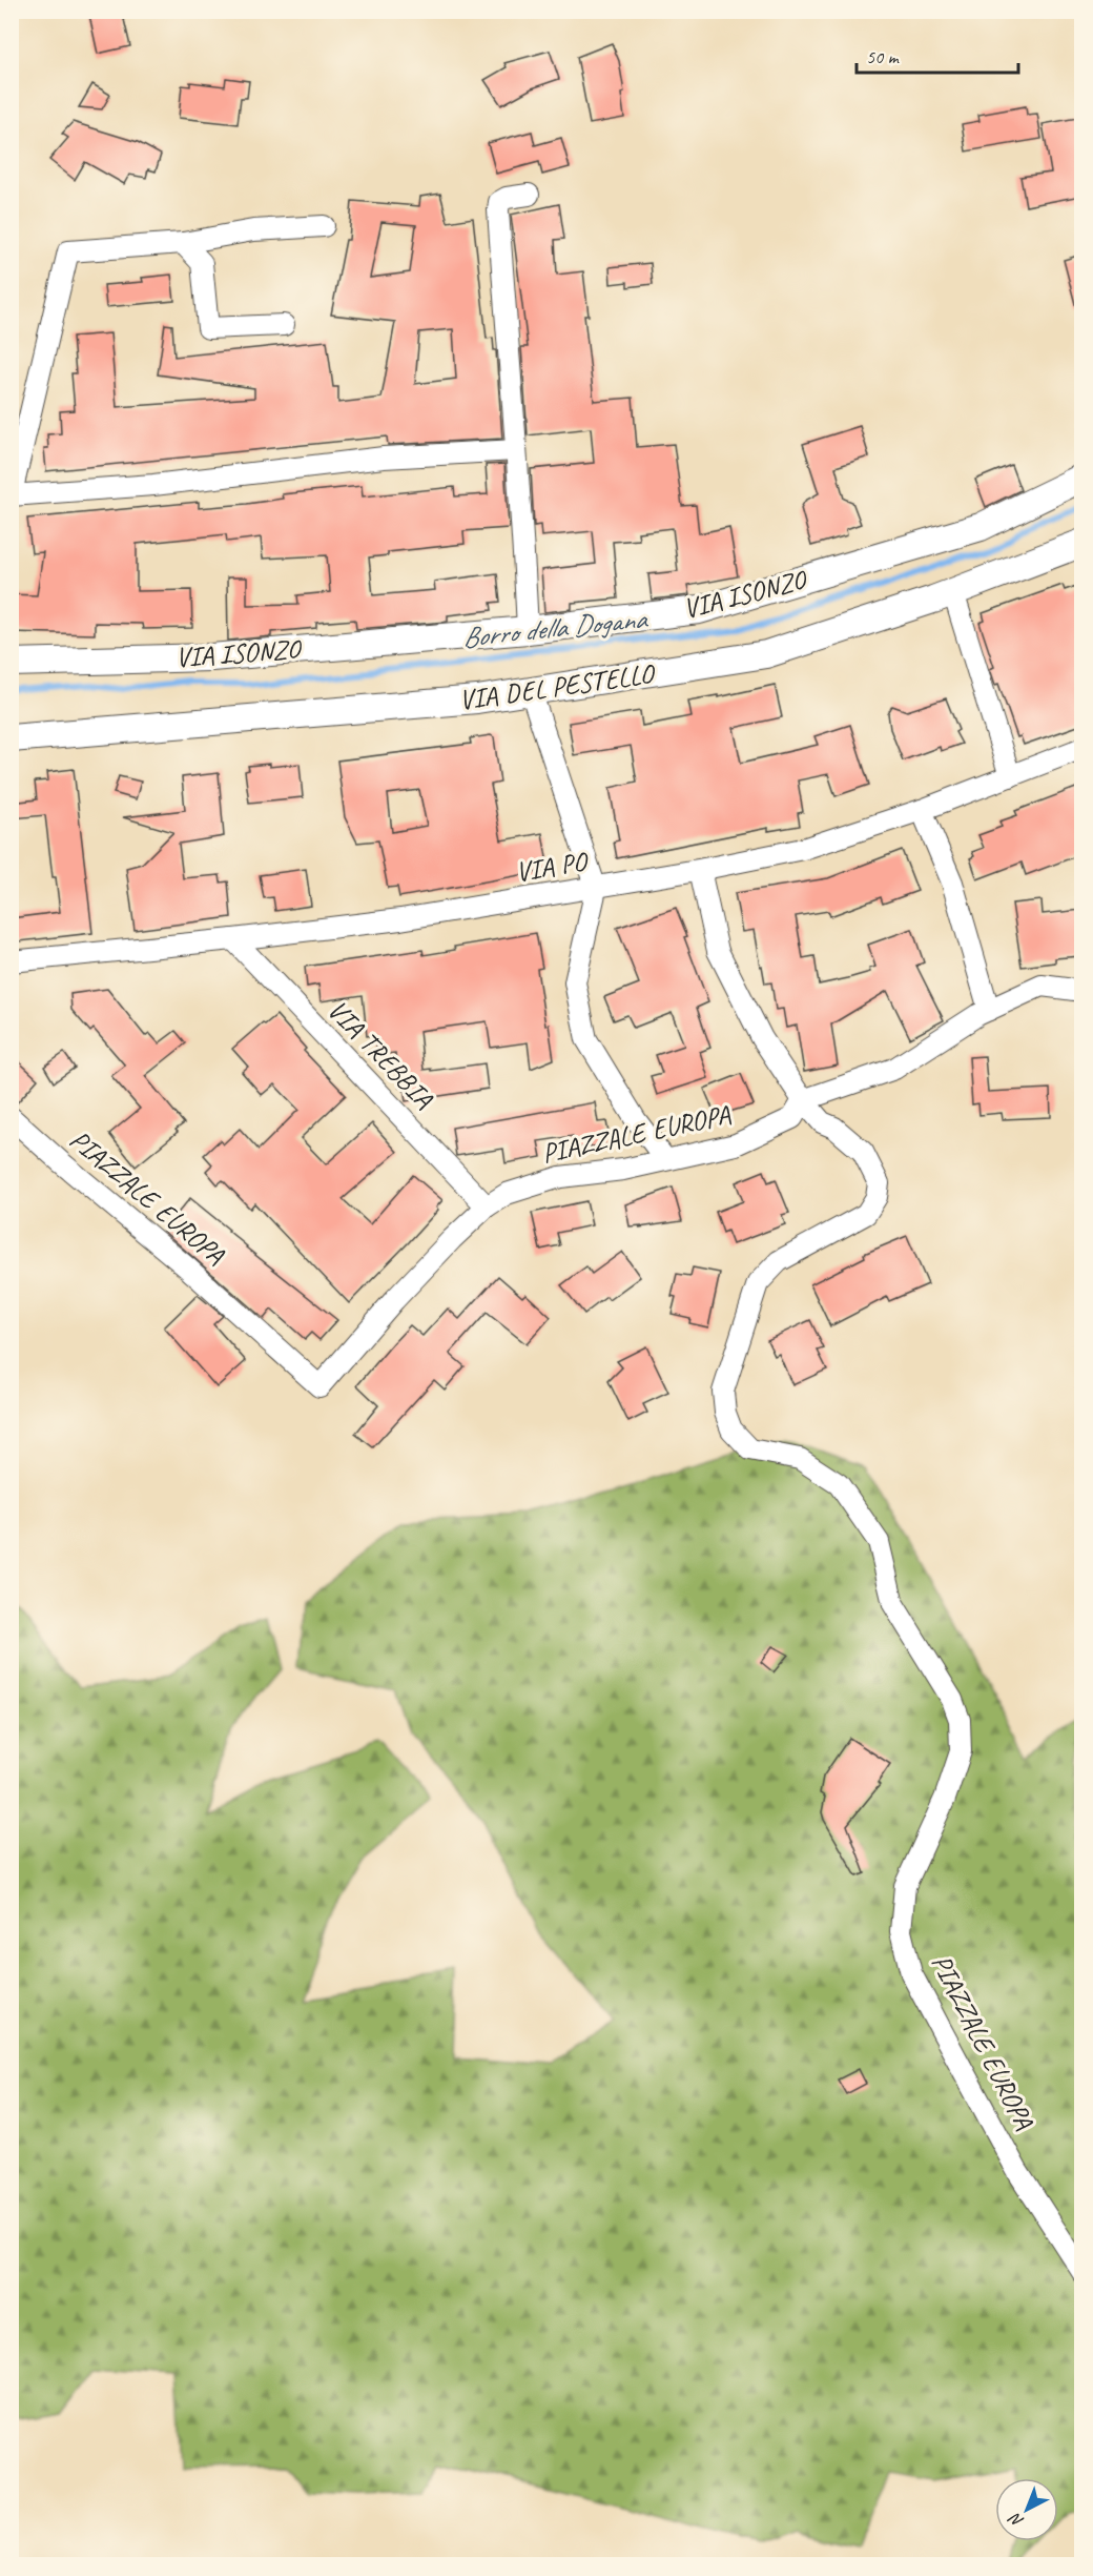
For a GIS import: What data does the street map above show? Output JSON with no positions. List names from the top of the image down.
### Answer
{
  "streets": {
    "street": [
      "VIA ISONZO",
      "VIA DEL PESTELLO",
      "VIA PO",
      "VIA TREBBIA",
      "PIAZZALE EUROPA"
    ]
  },
  "crossings": [
    ["VIA PO", "VIA TREBBIA"],
    ["VIA TREBBIA", "PIAZZALE EUROPA"]
  ],
  "water": ["Borro della Dogana"],
  "scale_bar": "50 m",
  "north": "bottom left"
}
